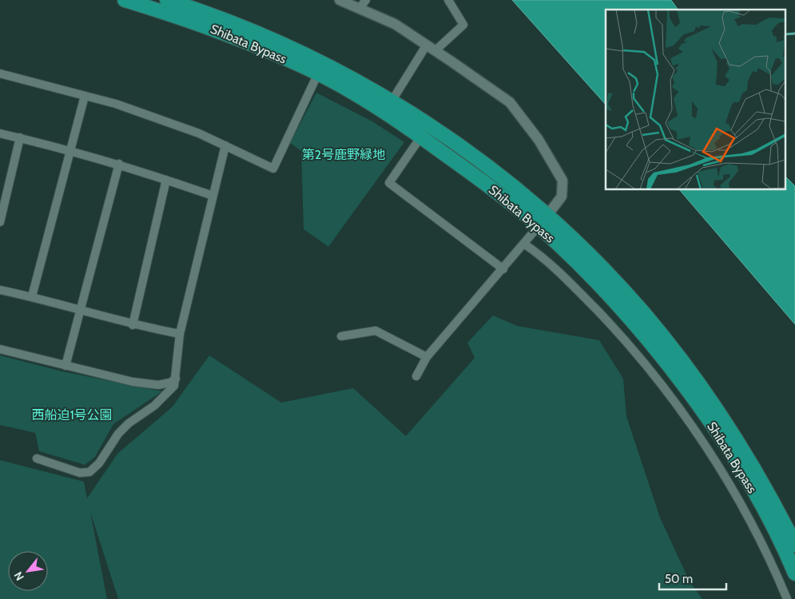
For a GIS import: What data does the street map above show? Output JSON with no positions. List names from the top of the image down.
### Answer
{
  "streets": {
    "highway": ["Shibata Bypass"]
  },
  "parks": ["第2号鹿野緑地", "西船迫1号公園"],
  "scale_bar": "50 m",
  "north": "bottom left"
}
